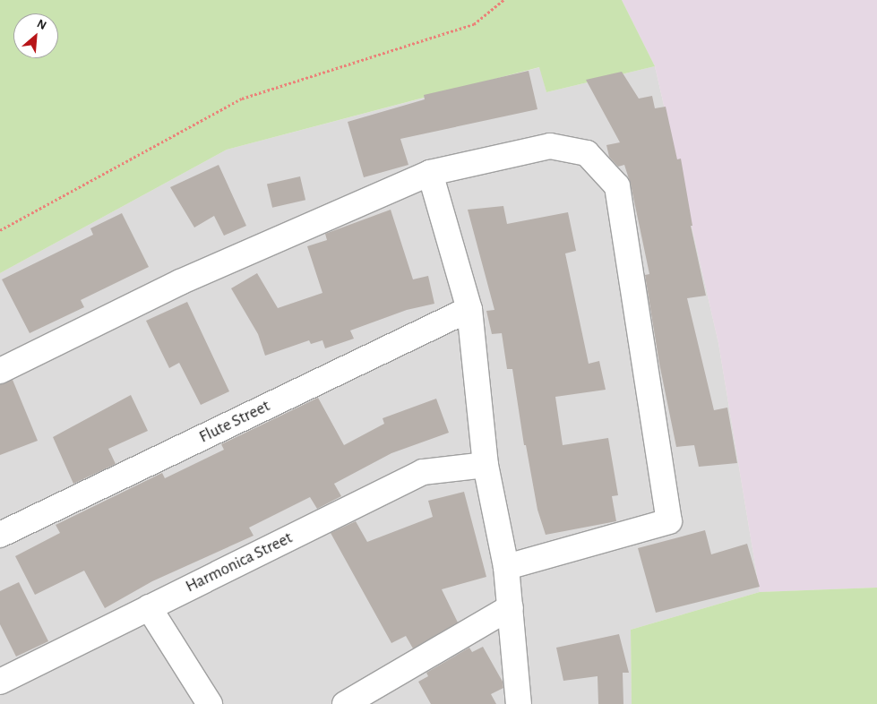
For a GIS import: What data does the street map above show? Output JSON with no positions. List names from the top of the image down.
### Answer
{
  "streets": {
    "street": ["Flute Street", "Harmonica Street"]
  },
  "north": "top right"
}
